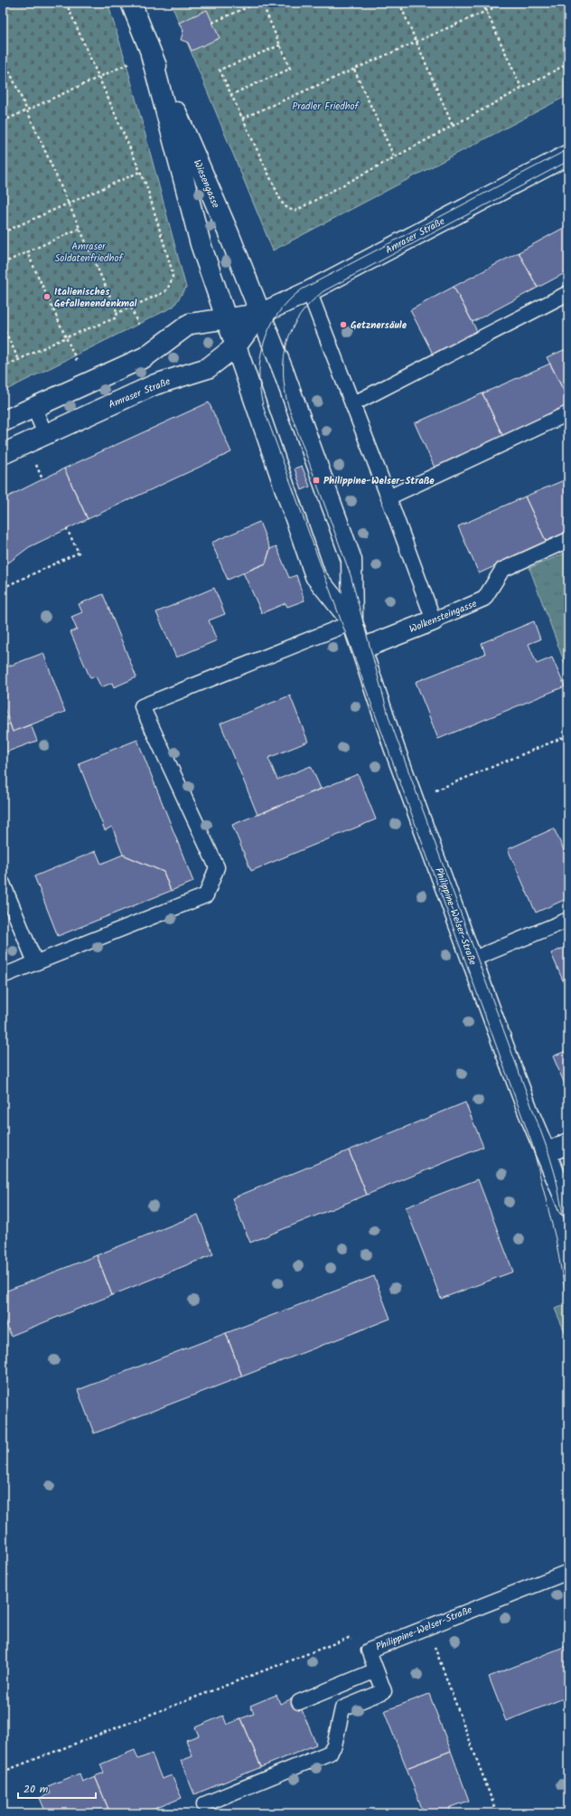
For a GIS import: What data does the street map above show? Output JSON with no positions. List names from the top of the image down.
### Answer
{
  "streets": {
    "street": [
      "Wiesengasse",
      "Amraser Straße",
      "Wolkensteingasse",
      "Philippine-Welser-Straße"
    ]
  },
  "crossings": [
    ["Wiesengasse", "Amraser Straße"],
    ["Wiesengasse", "Philippine-Welser-Straße"],
    ["Amraser Straße", "Philippine-Welser-Straße"],
    ["Wolkensteingasse", "Philippine-Welser-Straße"]
  ],
  "parks": ["Pradler Friedhof", "Amraser Soldatenfriedhof"],
  "places": {
    "other": ["Italienisches Gefallenendenkmal", "Getznersäule"],
    "transit": ["Philippine-Welser-Straße"]
  },
  "scale_bar": "20 m"
}
